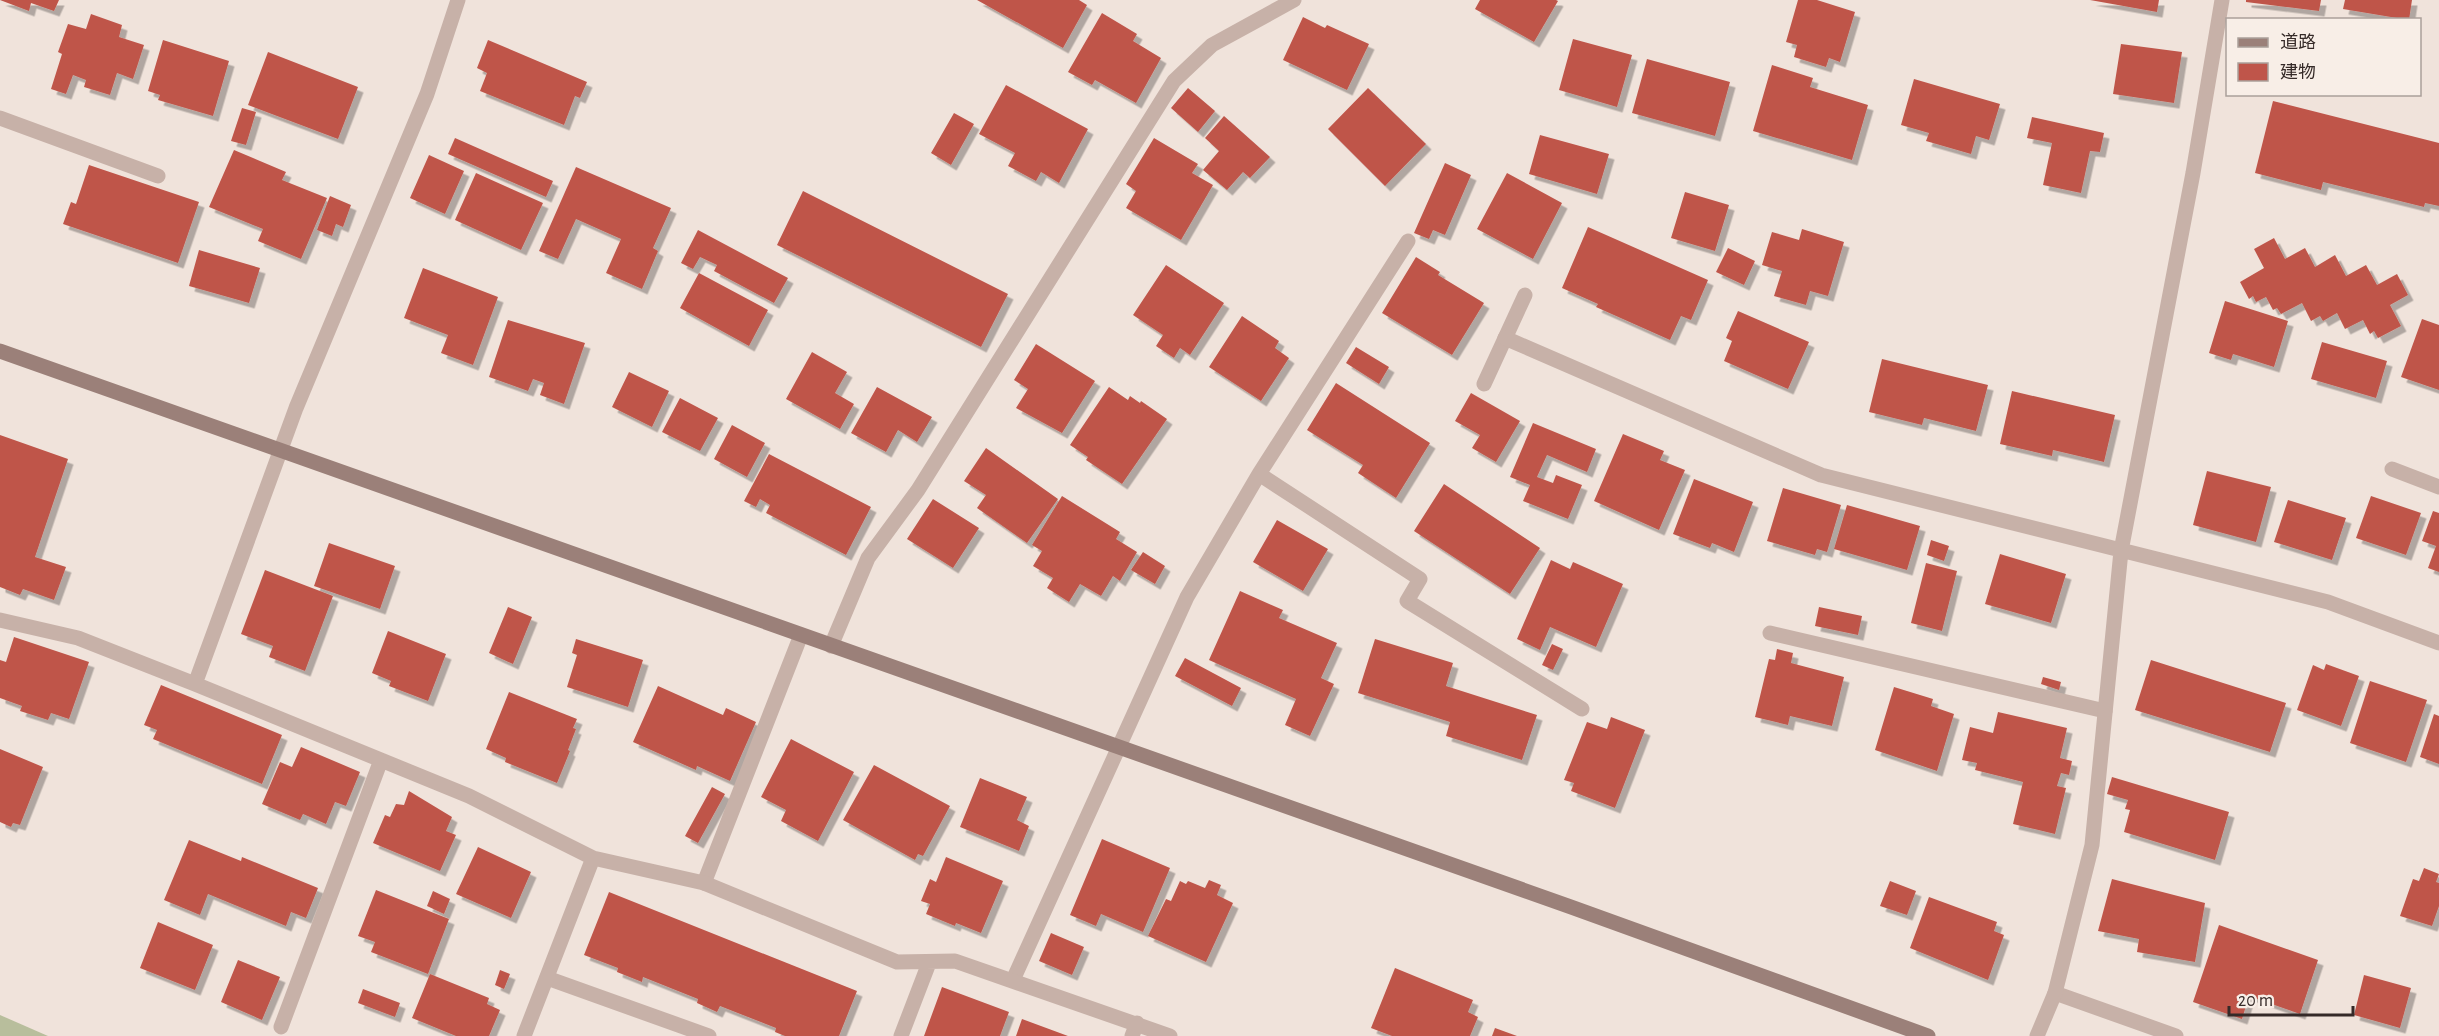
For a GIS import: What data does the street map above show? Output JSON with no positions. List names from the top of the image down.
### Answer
{
  "legend": ["道路", "建物"],
  "scale_bar": "20 m"
}
